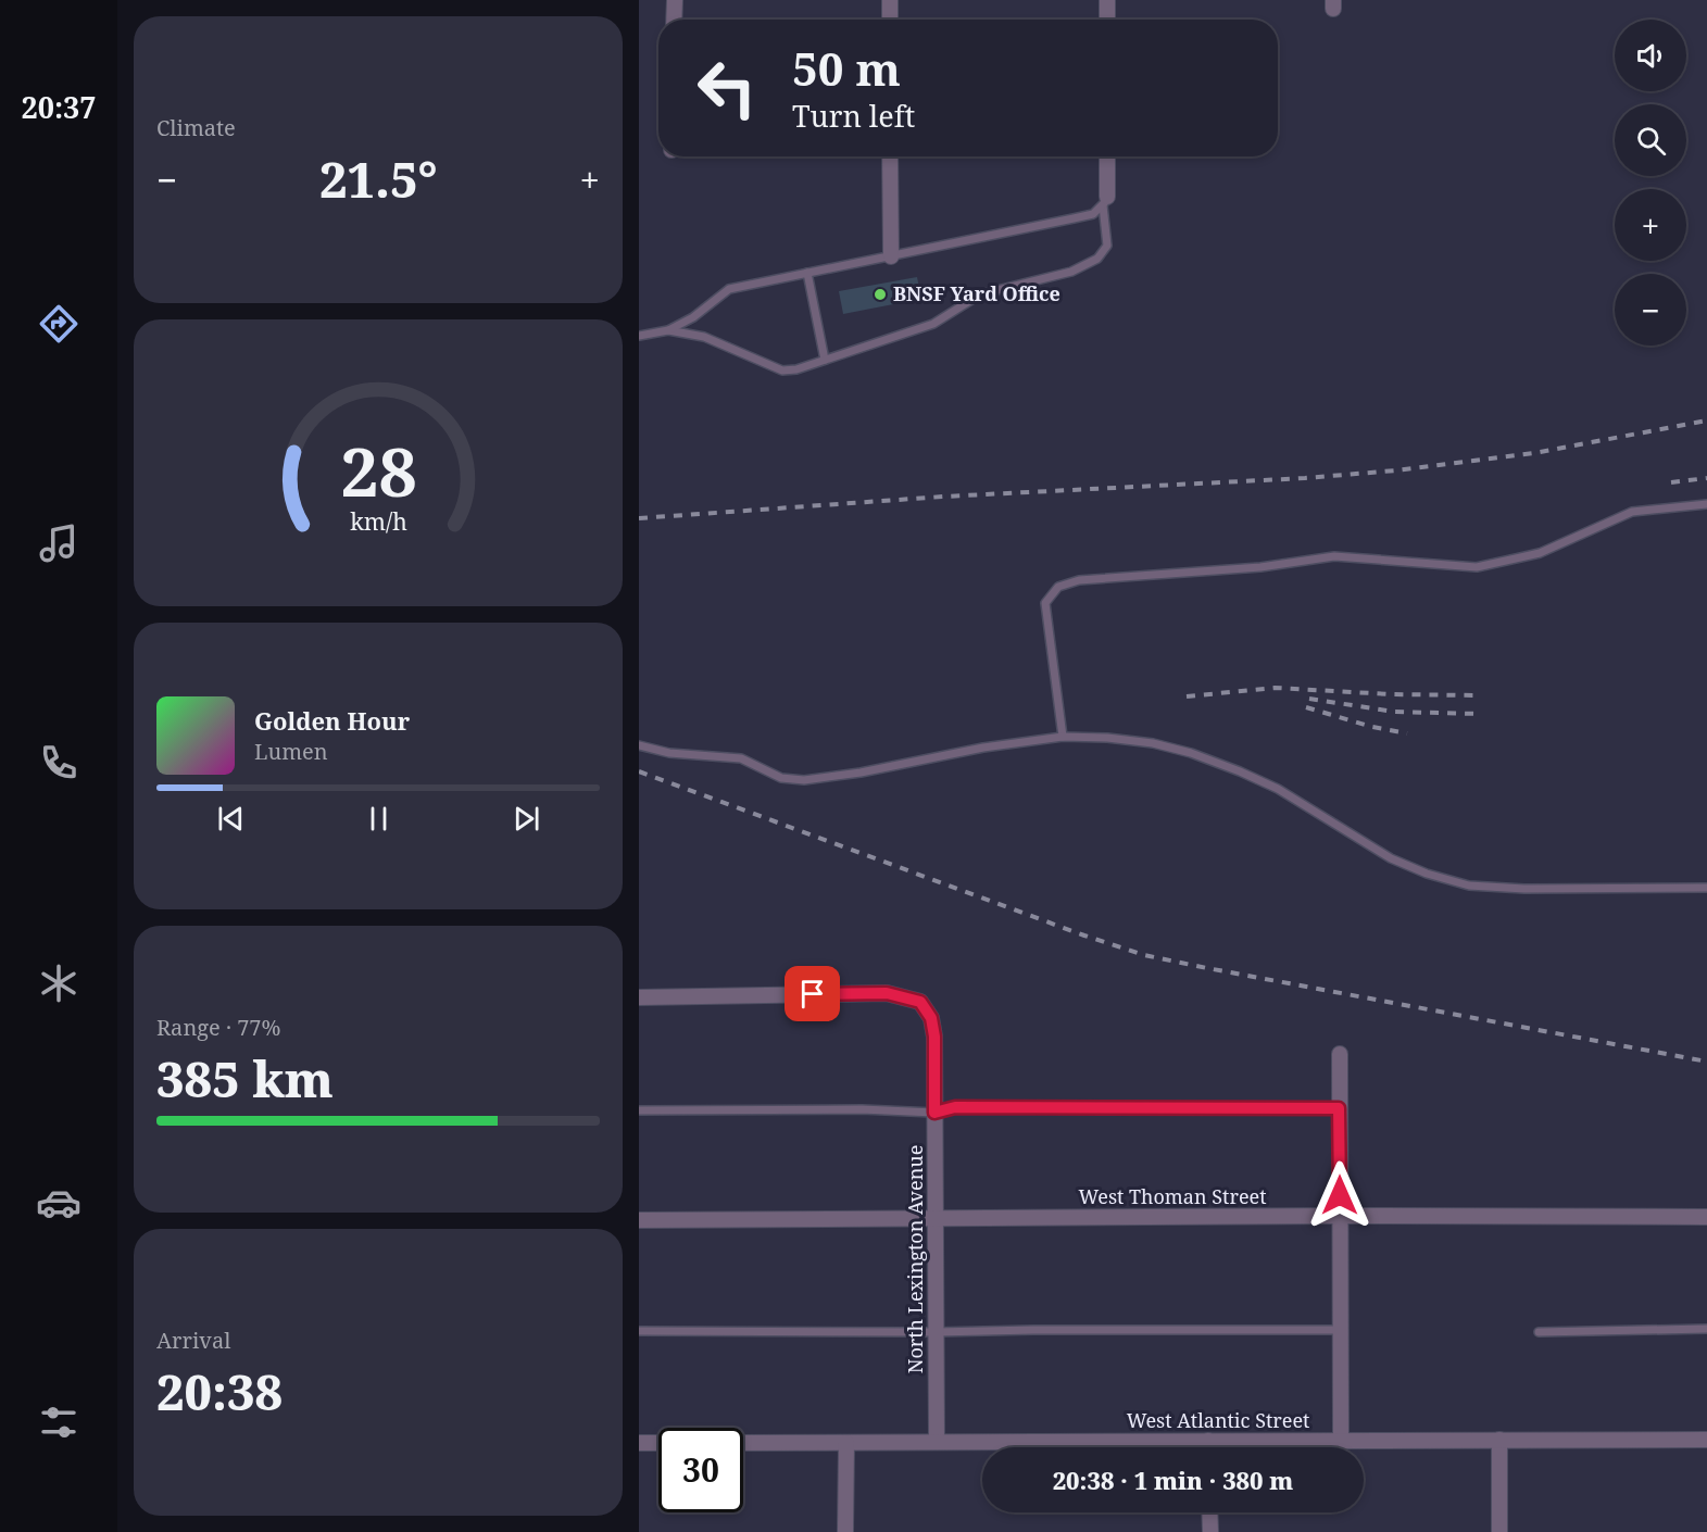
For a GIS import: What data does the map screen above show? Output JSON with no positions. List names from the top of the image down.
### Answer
{
  "streets": {
    "street": ["West Thoman Street", "North Lexington Avenue", "West Atlantic Street"]
  },
  "crossings": [
    ["West Thoman Street", "North Lexington Avenue"],
    ["North Lexington Avenue", "West Atlantic Street"]
  ],
  "places": ["BNSF Yard Office"],
  "page": {
    "tabs": "20:37",
    "tile": [
      "Climate",
      ["Range · 77%", "385 km"],
      ["Arrival", "20:38"]
    ],
    "map_buttons": ["+", "−"],
    "turn": ["50 m", "Turn left"],
    "heat": ["−", "21.5°", "+"],
    "song": ["Golden Hour", "Lumen"],
    "limit": "30",
    "trip": "20:38 · 1 min · 380 m",
    "gauge": ["28", "km/h"]
  }
}
